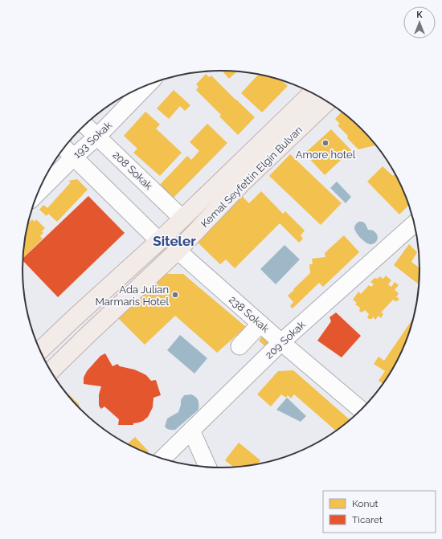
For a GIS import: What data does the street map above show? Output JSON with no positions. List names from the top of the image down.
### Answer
{
  "streets": {
    "main road": ["Kemal Seyfettin Elgin Bulvarı"],
    "street": [
      "193 Sokak",
      "208 Sokak",
      "238 Sokak",
      "209 Sokak"
    ]
  },
  "crossings": [
    ["193 Sokak", "208 Sokak"],
    ["208 Sokak", "Kemal Seyfettin Elgin Bulvarı"],
    ["Kemal Seyfettin Elgin Bulvarı", "238 Sokak"],
    ["238 Sokak", "209 Sokak"]
  ],
  "districts": ["Siteler"],
  "places": ["Amore hotel", "Ada Julian Marmaris Hotel"],
  "legend": ["Konut", "Ticaret"],
  "north": "top"
}
